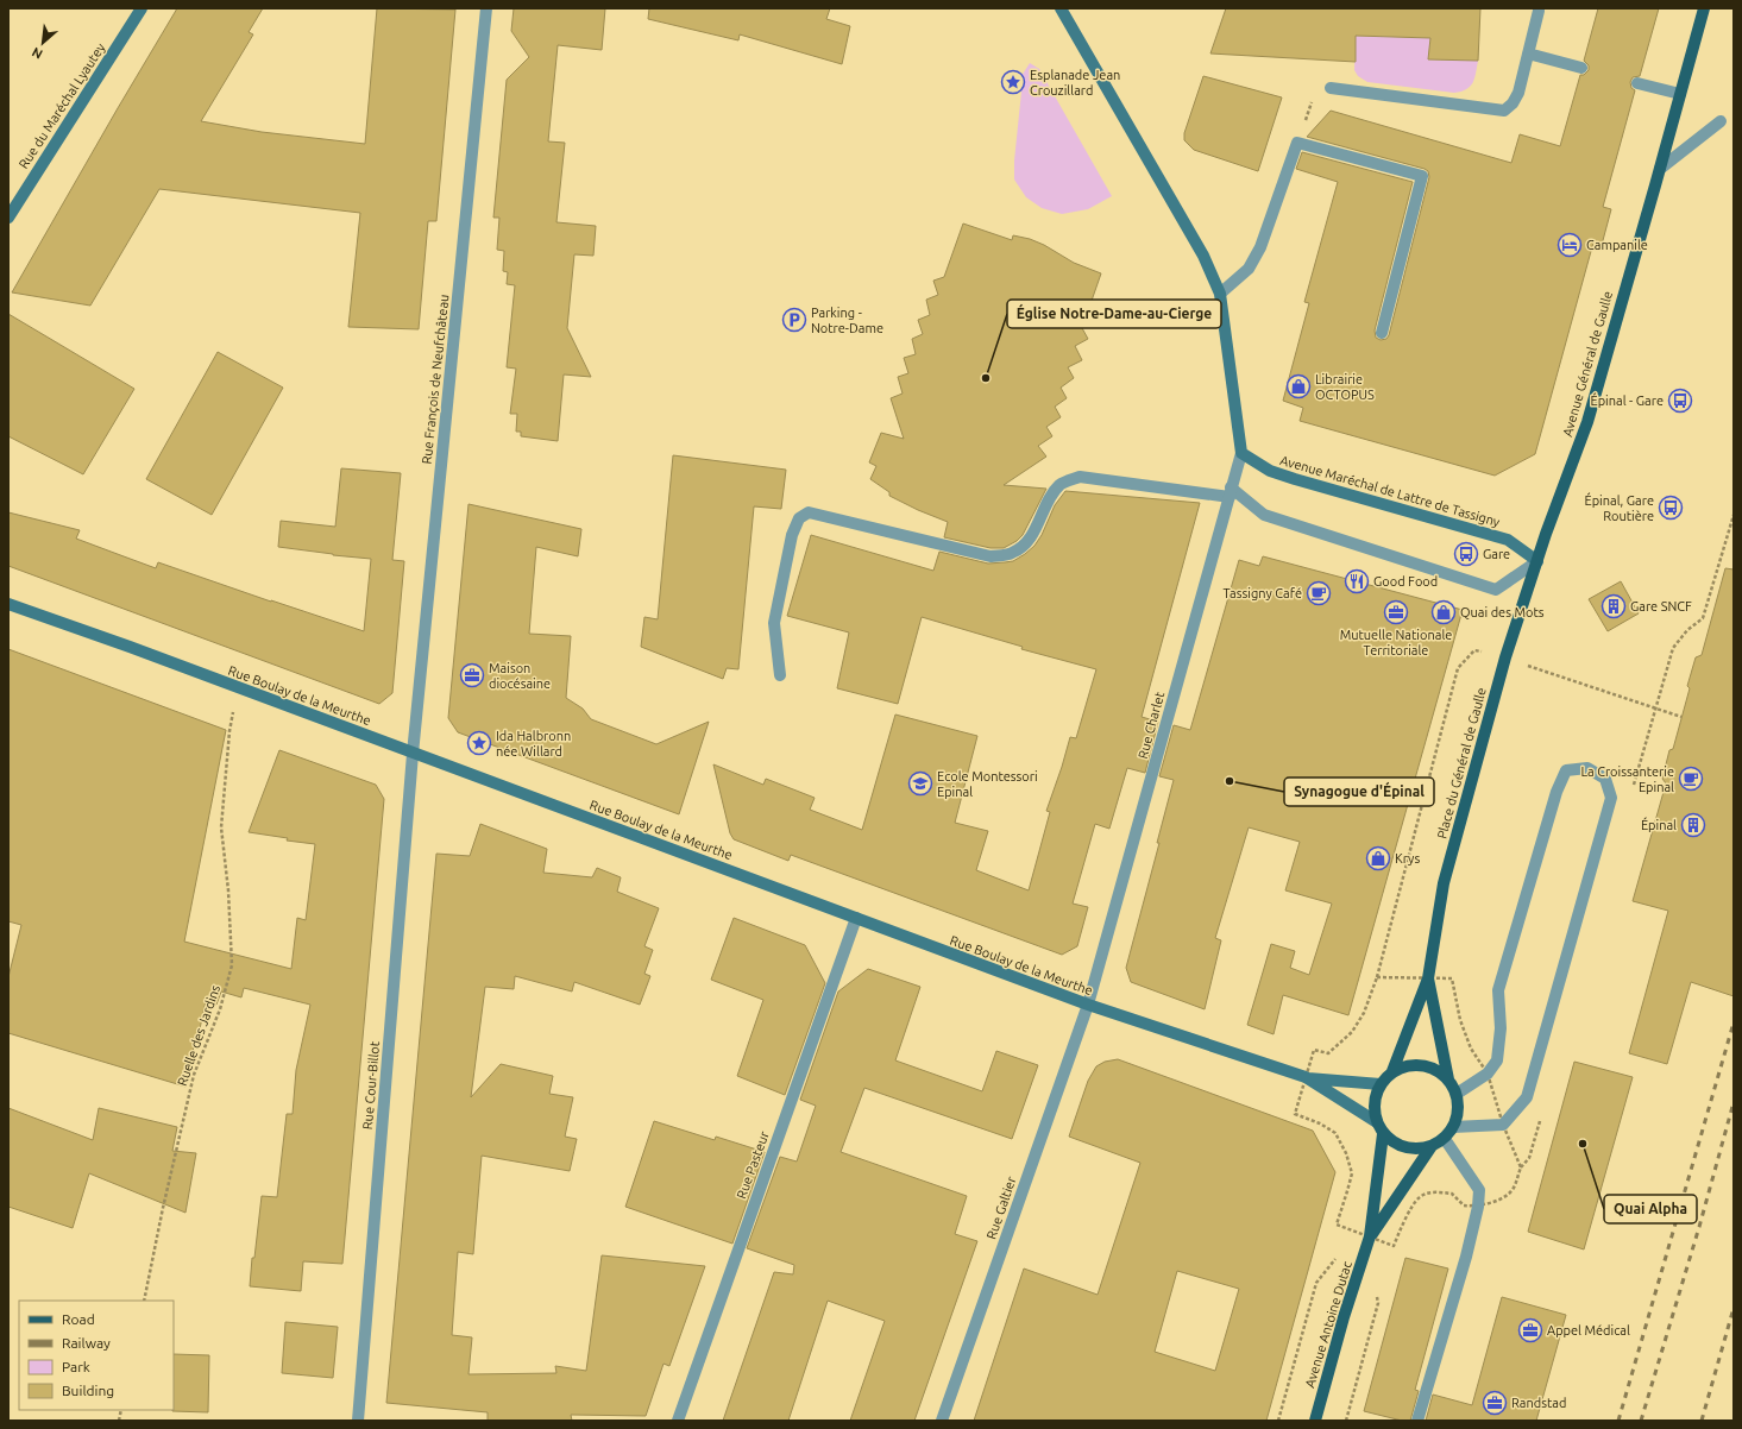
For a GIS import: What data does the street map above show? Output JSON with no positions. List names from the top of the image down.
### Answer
{
  "streets": {
    "main road": [
      "Rue du Maréchal Lyautey",
      "Avenue Général de Gaulle",
      "Avenue Maréchal de Lattre de Tassigny",
      "Rue Boulay de la Meurthe",
      "Place du Général de Gaulle",
      "Avenue Antoine Dutac"
    ],
    "street": [
      "Rue François de Neufchâteau",
      "Rue Charlet",
      "Rue Cour-Billot",
      "Rue Pasteur",
      "Rue Galtier"
    ],
    "path": ["Ruelle des Jardins"]
  },
  "crossings": [
    ["Avenue Général de Gaulle", "Avenue Maréchal de Lattre de Tassigny"],
    ["Avenue Général de Gaulle", "Place du Général de Gaulle"],
    ["Rue François de Neufchâteau", "Rue Boulay de la Meurthe"],
    ["Rue François de Neufchâteau", "Rue Cour-Billot"],
    ["Avenue Maréchal de Lattre de Tassigny", "Rue Charlet"],
    ["Avenue Maréchal de Lattre de Tassigny", "Place du Général de Gaulle"],
    ["Rue Boulay de la Meurthe", "Rue Charlet"],
    ["Rue Boulay de la Meurthe", "Place du Général de Gaulle"],
    ["Rue Boulay de la Meurthe", "Ruelle des Jardins"],
    ["Rue Boulay de la Meurthe", "Rue Cour-Billot"],
    ["Rue Boulay de la Meurthe", "Rue Pasteur"],
    ["Rue Boulay de la Meurthe", "Rue Galtier"],
    ["Rue Boulay de la Meurthe", "Avenue Antoine Dutac"],
    ["Rue Charlet", "Rue Galtier"],
    ["Place du Général de Gaulle", "Avenue Antoine Dutac"]
  ],
  "places": {
    "place": ["Esplanade Jean Crouzillard", "Ida Halbronn née Willard"],
    "hotel": ["Campanile"],
    "parking": ["Parking - Notre-Dame"],
    "other": ["Église Notre-Dame-au-Cierge", "Synagogue d'Épinal", "Quai Alpha"],
    "shop": ["Librairie OCTOPUS", "Quai des Mots", "Krys"],
    "bus stop": ["Épinal - Gare", "Épinal, Gare Routière", "Gare"],
    "restaurant": ["Good Food"],
    "cafe": ["Tassigny Café", "La Croissanterie Epinal"],
    "building": ["Gare SNCF", "Épinal"],
    "office": [
      "Mutuelle Nationale Territoriale",
      "Maison diocésaine",
      "Appel Médical",
      "Randstad"
    ],
    "school or university": ["Ecole Montessori Epinal"]
  },
  "legend": [
    "Road",
    "Railway",
    "Park",
    "Building"
  ],
  "north": "bottom left"
}
